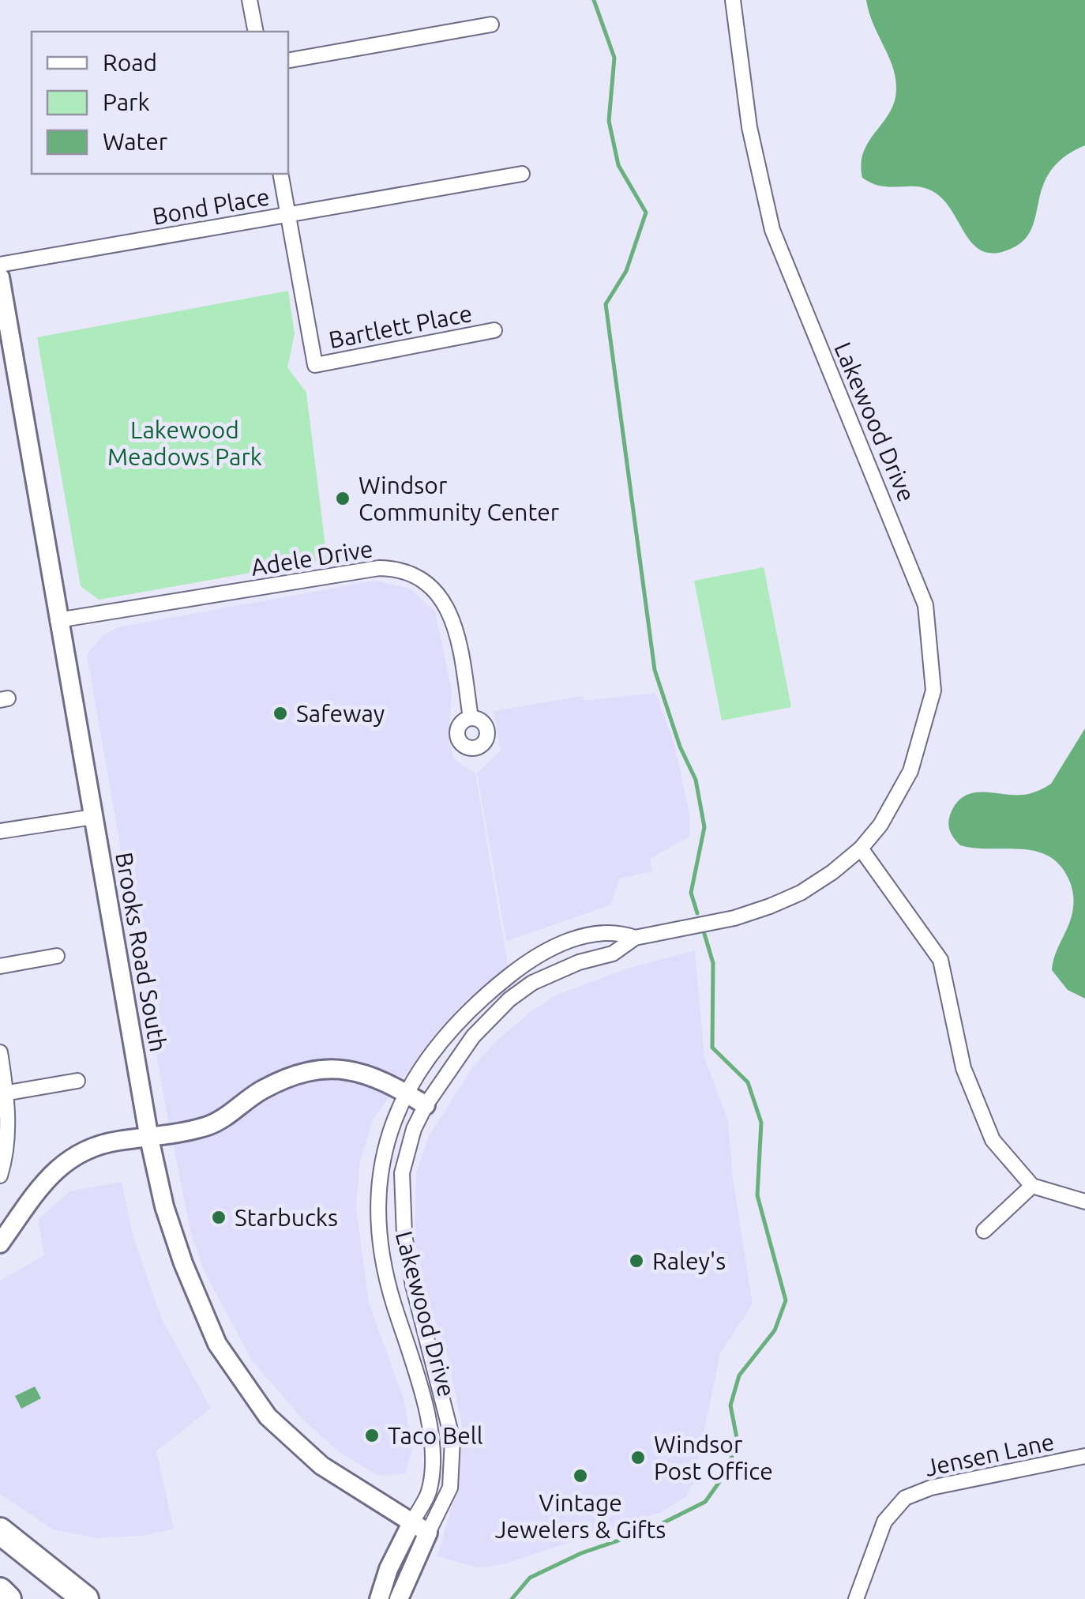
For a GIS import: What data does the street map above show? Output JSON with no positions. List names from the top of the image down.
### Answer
{
  "streets": {
    "street": [
      "Bond Place",
      "Bartlett Place",
      "Lakewood Drive",
      "Adele Drive",
      "Brooks Road South",
      "Jensen Lane"
    ]
  },
  "crossings": [
    ["Bond Place", "Bartlett Place"],
    ["Lakewood Drive", "Brooks Road South"],
    ["Adele Drive", "Brooks Road South"]
  ],
  "parks": ["Lakewood Meadows Park"],
  "places": [
    "Windsor Community Center",
    "Safeway",
    "Starbucks",
    "Raley's",
    "Taco Bell",
    "Windsor Post Office",
    "Vintage Jewelers & Gifts"
  ],
  "legend": ["Road", "Park", "Water"]
}
